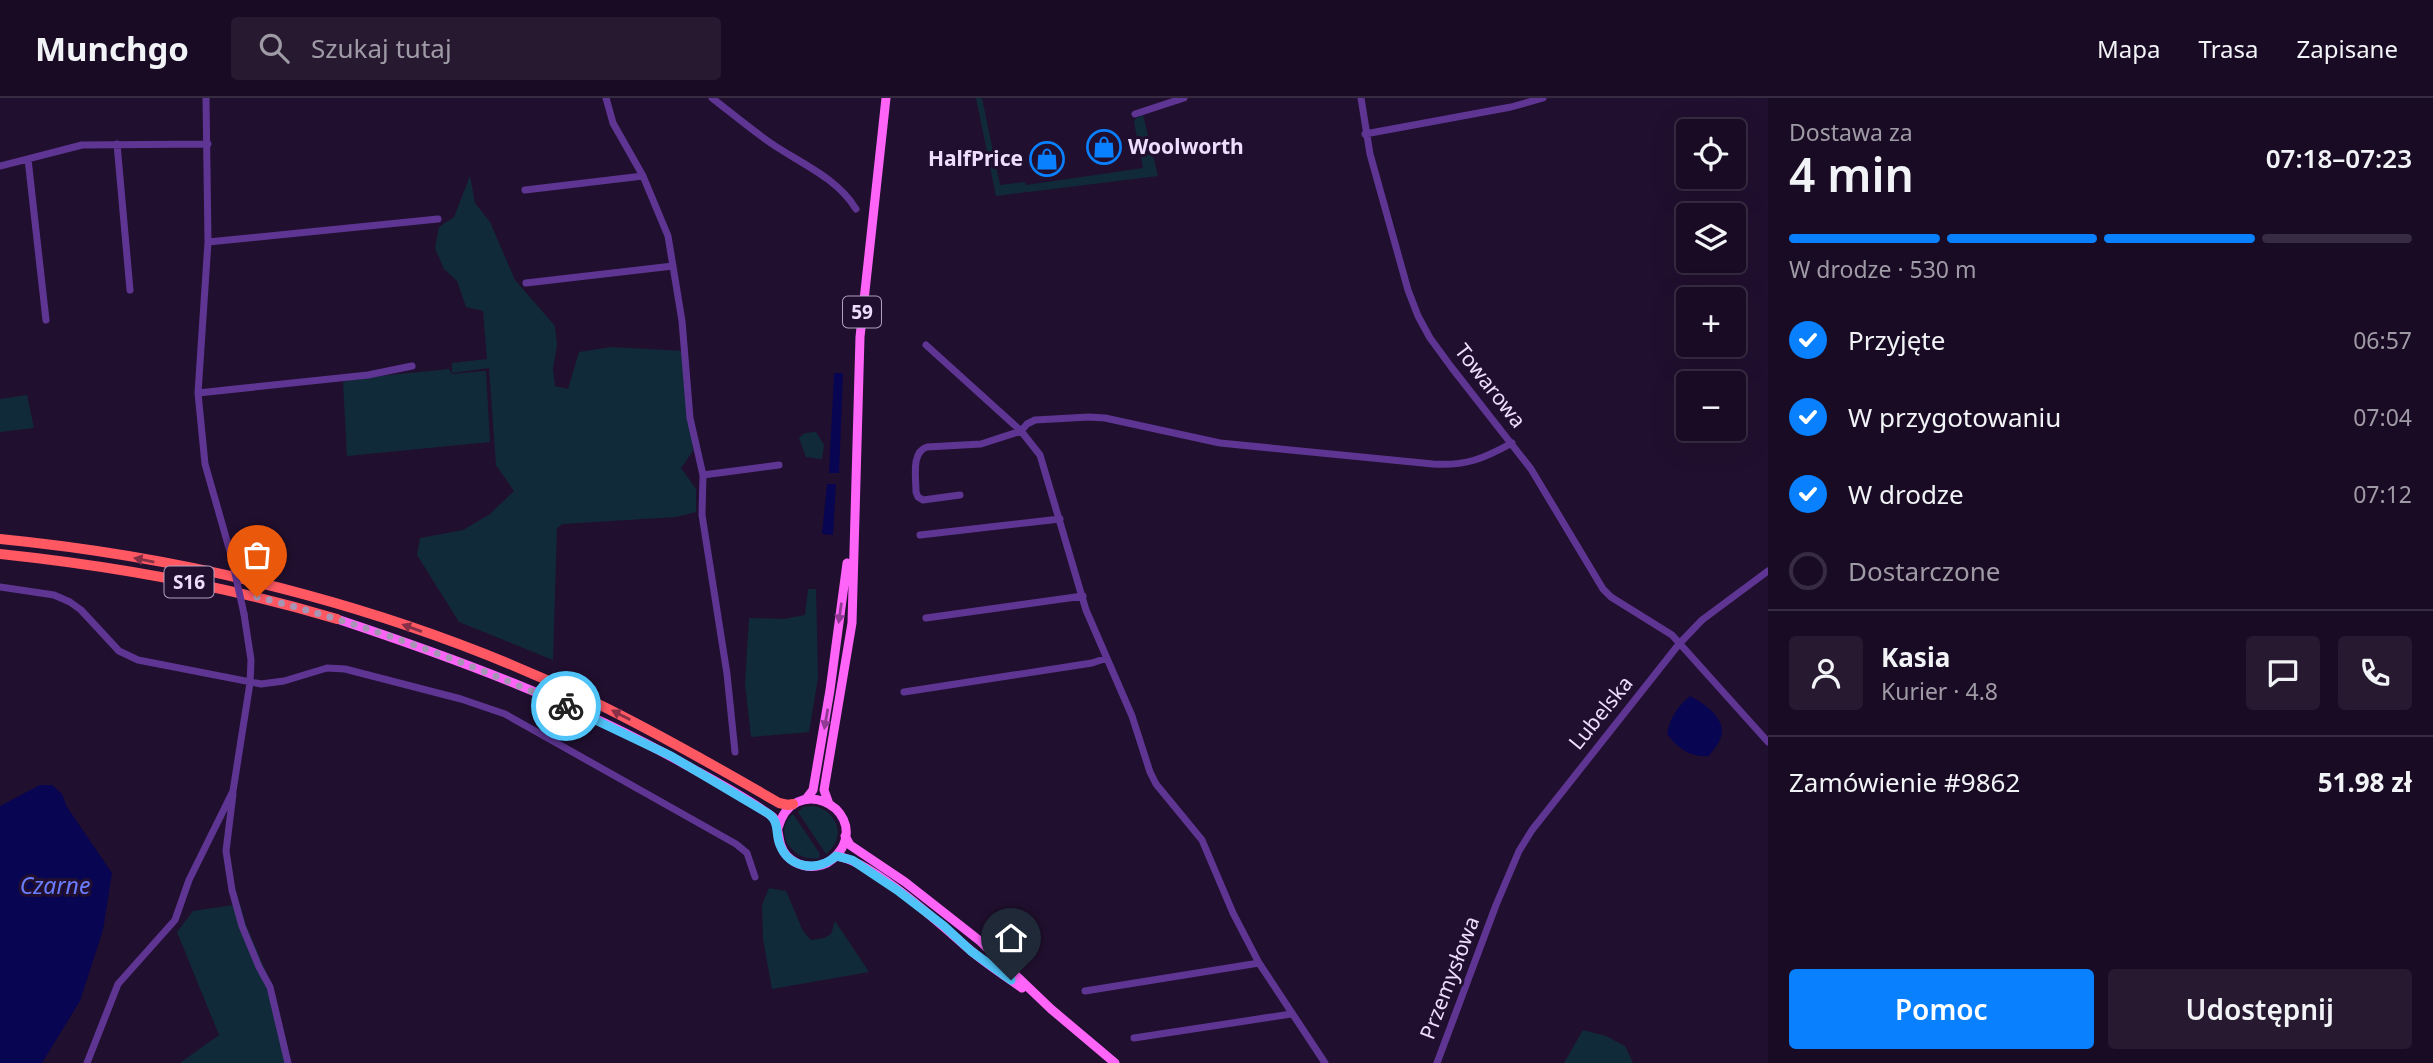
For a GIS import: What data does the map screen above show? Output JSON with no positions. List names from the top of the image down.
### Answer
{
  "streets": {
    "highway": ["S16"],
    "main road": ["59"],
    "street": ["Towarowa", "Lubelska", "Przemysłowa"]
  },
  "crossings": [
    ["59", "S16"],
    ["Towarowa", "Lubelska"],
    ["Lubelska", "Przemysłowa"]
  ],
  "water": ["Czarne"],
  "places": {
    "shop": ["Woolworth", "HalfPrice"]
  },
  "page": {
    "header": "Munchgo",
    "search": "Szukaj tutaj",
    "nav": ["Mapa", "Trasa", "Zapisane"],
    "heading": ["4 min", "Dostawa za", "07:18–07:23"],
    "panel": [
      "Kasia",
      "Kurier · 4.8",
      "Zamówienie #9862",
      "51.98 zł"
    ],
    "map_buttons": ["+", "−"],
    "bar": "W drodze · 530 m",
    "list": [
      ["Przyjęte", "06:57"],
      ["W przygotowaniu", "07:04"],
      ["W drodze", "07:12"],
      "Dostarczone"
    ],
    "buttons": ["Pomoc", "Udostępnij"]
  }
}
